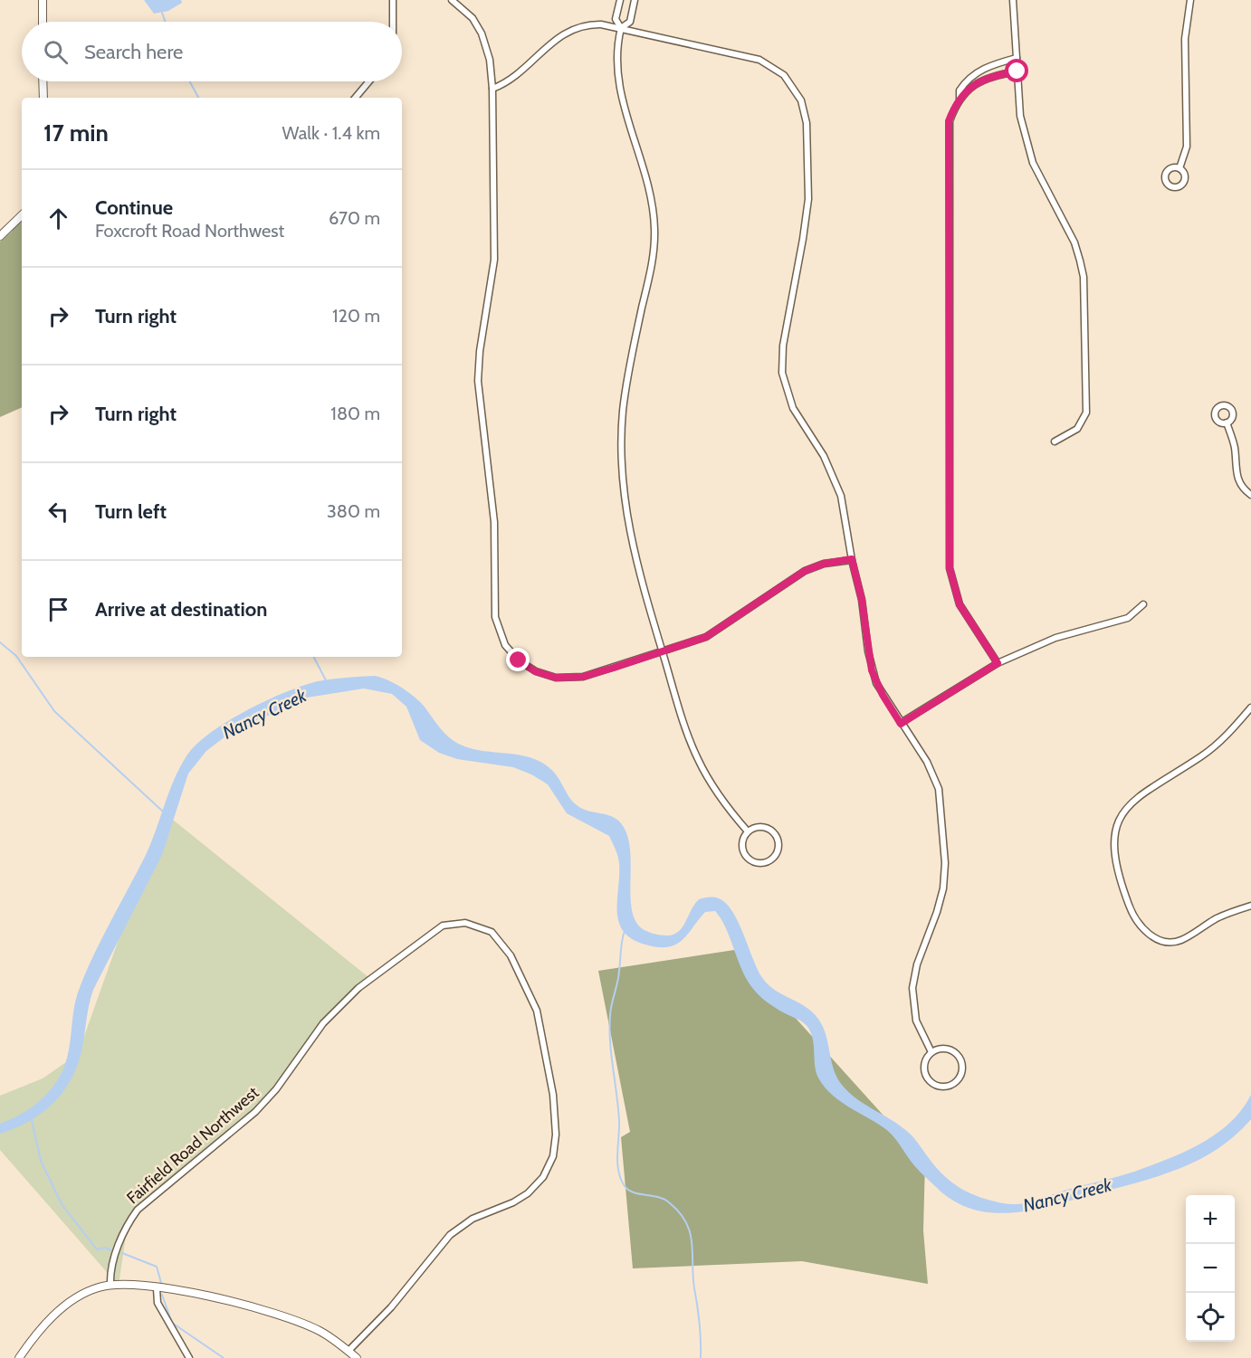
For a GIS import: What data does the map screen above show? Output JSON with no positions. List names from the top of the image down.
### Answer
{
  "streets": {
    "street": ["Fairfield Road Northwest"]
  },
  "water": ["Nancy Creek"],
  "page": {
    "search": "Search here",
    "heading": ["17 min", "Walk · 1.4 km"],
    "list": [
      ["Continue", "Foxcroft Road Northwest", "670 m"],
      ["Turn right", "120 m"],
      ["Turn right", "180 m"],
      ["Turn left", "380 m"],
      "Arrive at destination"
    ],
    "map_buttons": ["+", "−"]
  }
}
